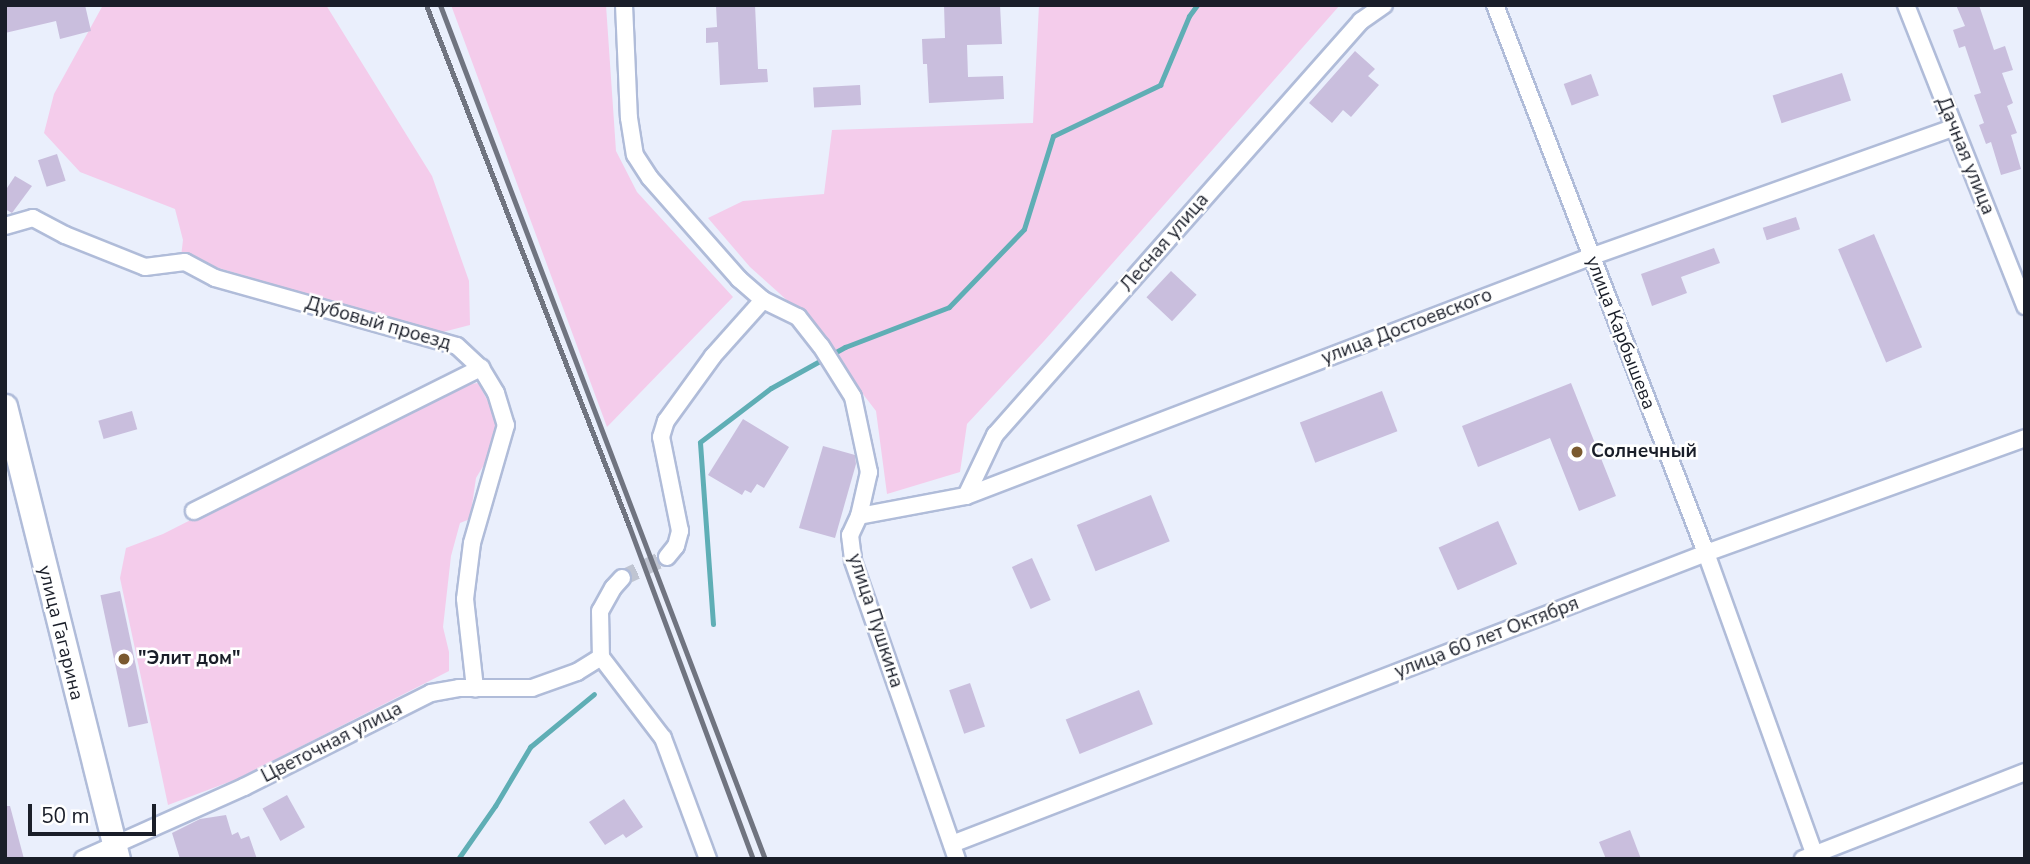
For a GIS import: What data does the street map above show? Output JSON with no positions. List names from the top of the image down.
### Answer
{
  "streets": {
    "main road": ["улица Гагарина"],
    "street": [
      "Дачная улица",
      "Лесная улица",
      "Дубовый проезд",
      "улица Достоевского",
      "улица Карбышева",
      "улица Пушкина",
      "улица 60 лет Октября",
      "Цветочная улица"
    ]
  },
  "crossings": [
    ["Дачная улица", "улица Достоевского"],
    ["Лесная улица", "улица Достоевского"],
    ["улица Достоевского", "улица Карбышева"],
    ["улица Достоевского", "улица Пушкина"],
    ["улица Карбышева", "улица 60 лет Октября"],
    ["улица Пушкина", "улица 60 лет Октября"],
    ["улица Гагарина", "Цветочная улица"]
  ],
  "places": ["Солнечный", "\"Элит дом\""],
  "scale_bar": "50 m"
}
